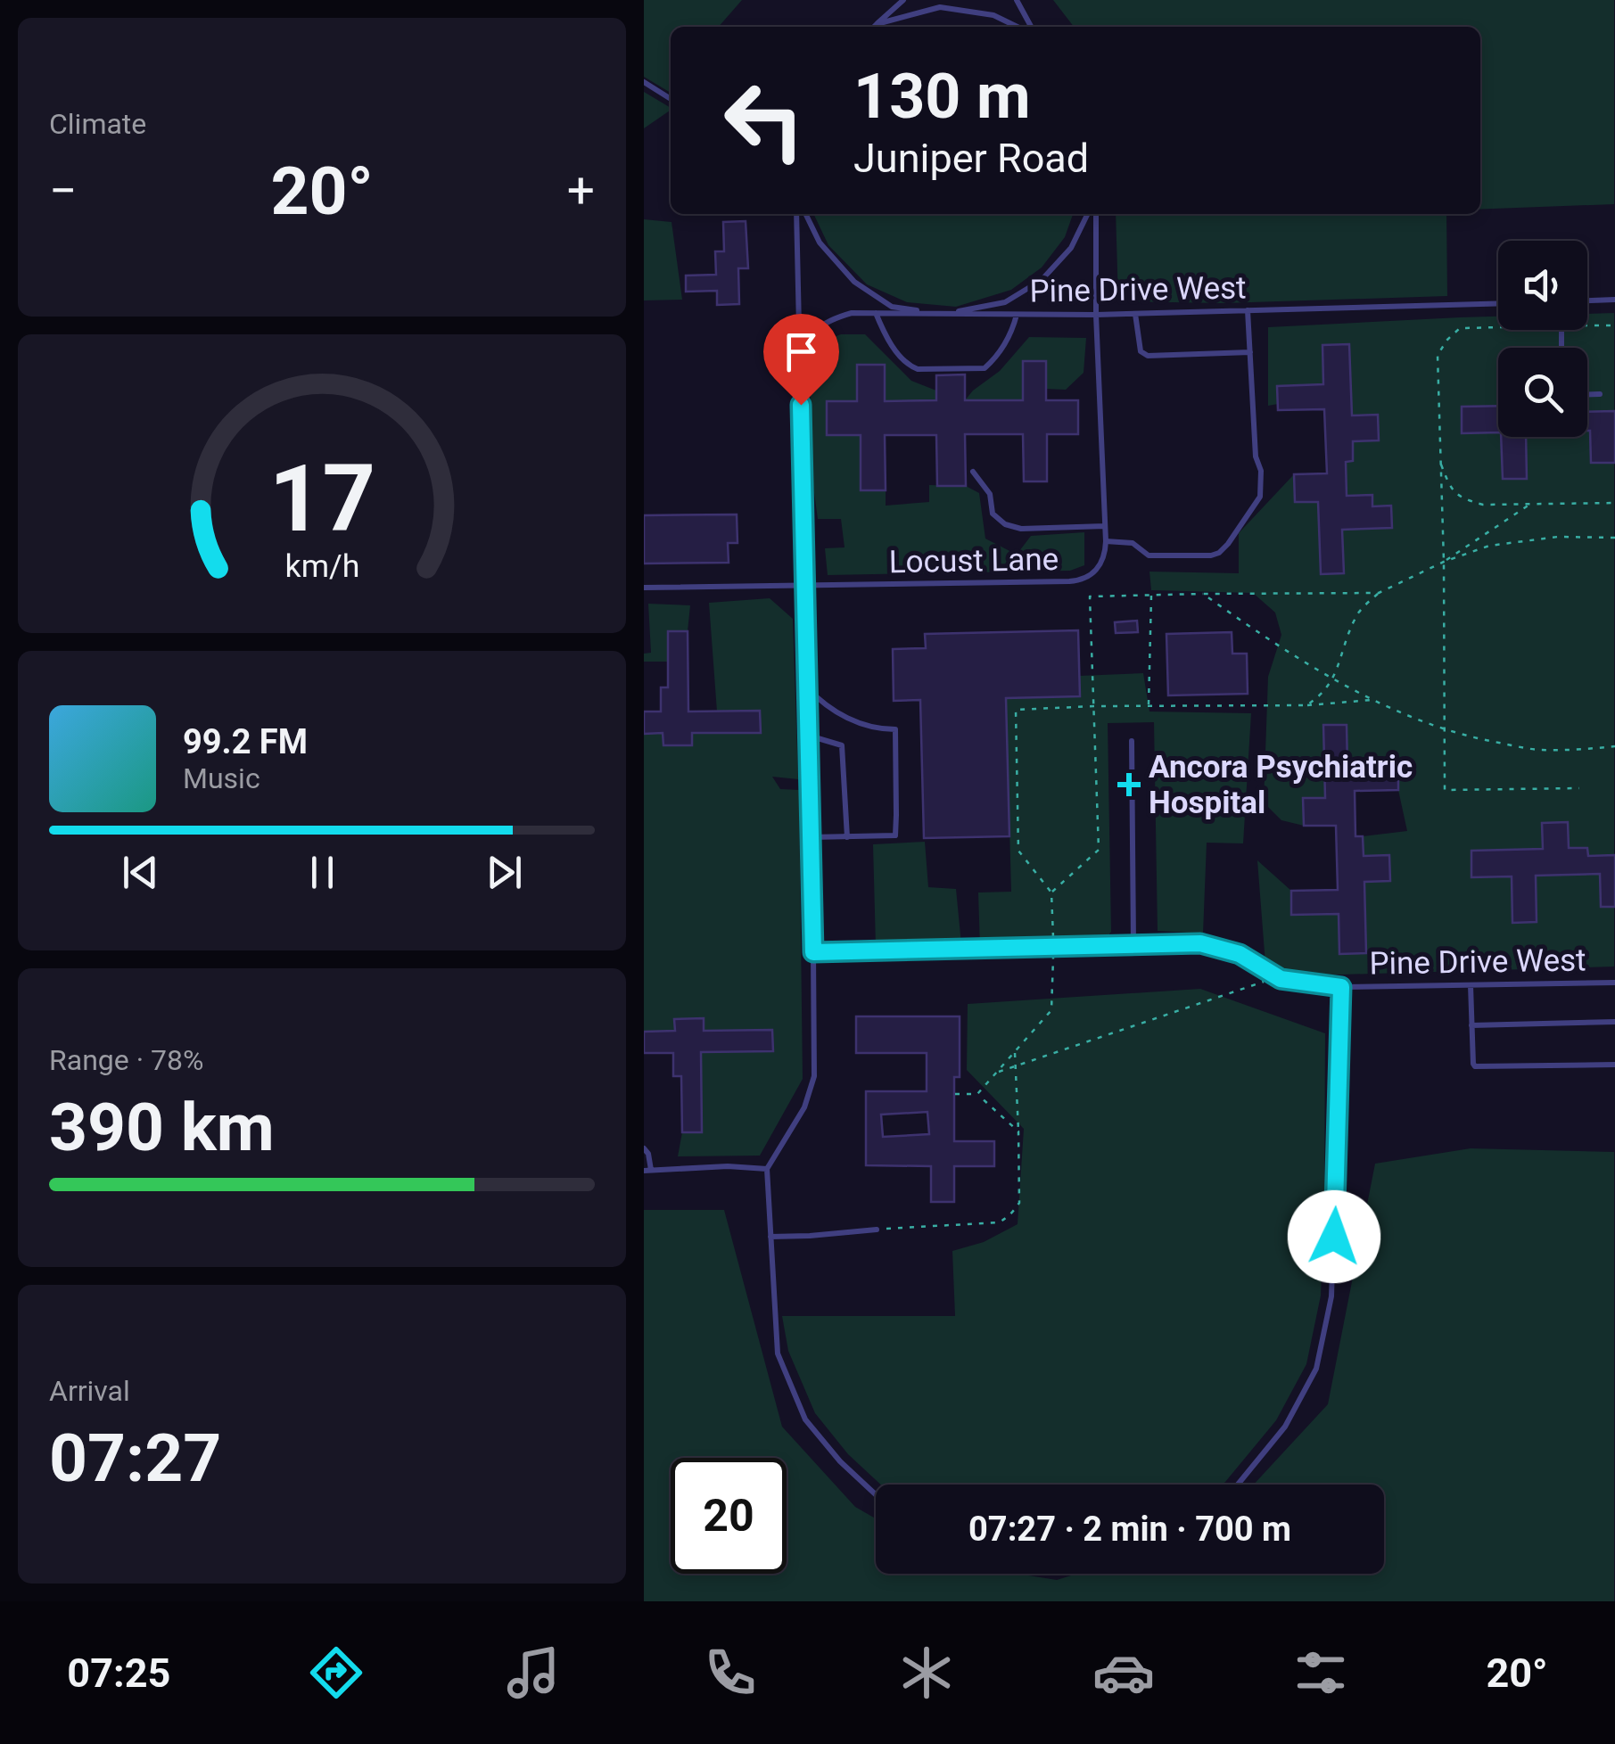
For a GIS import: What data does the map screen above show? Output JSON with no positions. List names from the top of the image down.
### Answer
{
  "streets": {
    "lane": ["Pine Drive West", "Locust Lane"]
  },
  "places": {
    "health": ["Ancora Psychiatric Hospital"]
  },
  "page": {
    "tile": [
      "Climate",
      ["Range · 78%", "390 km"],
      ["Arrival", "07:27"]
    ],
    "turn": ["130 m", "Juniper Road"],
    "heat": ["−", "20°", "+"],
    "song": ["99.2 FM", "Music"],
    "limit": "20",
    "trip": "07:27 · 2 min · 700 m",
    "tabs": ["07:25", "20°"],
    "gauge": ["17", "km/h"]
  }
}
